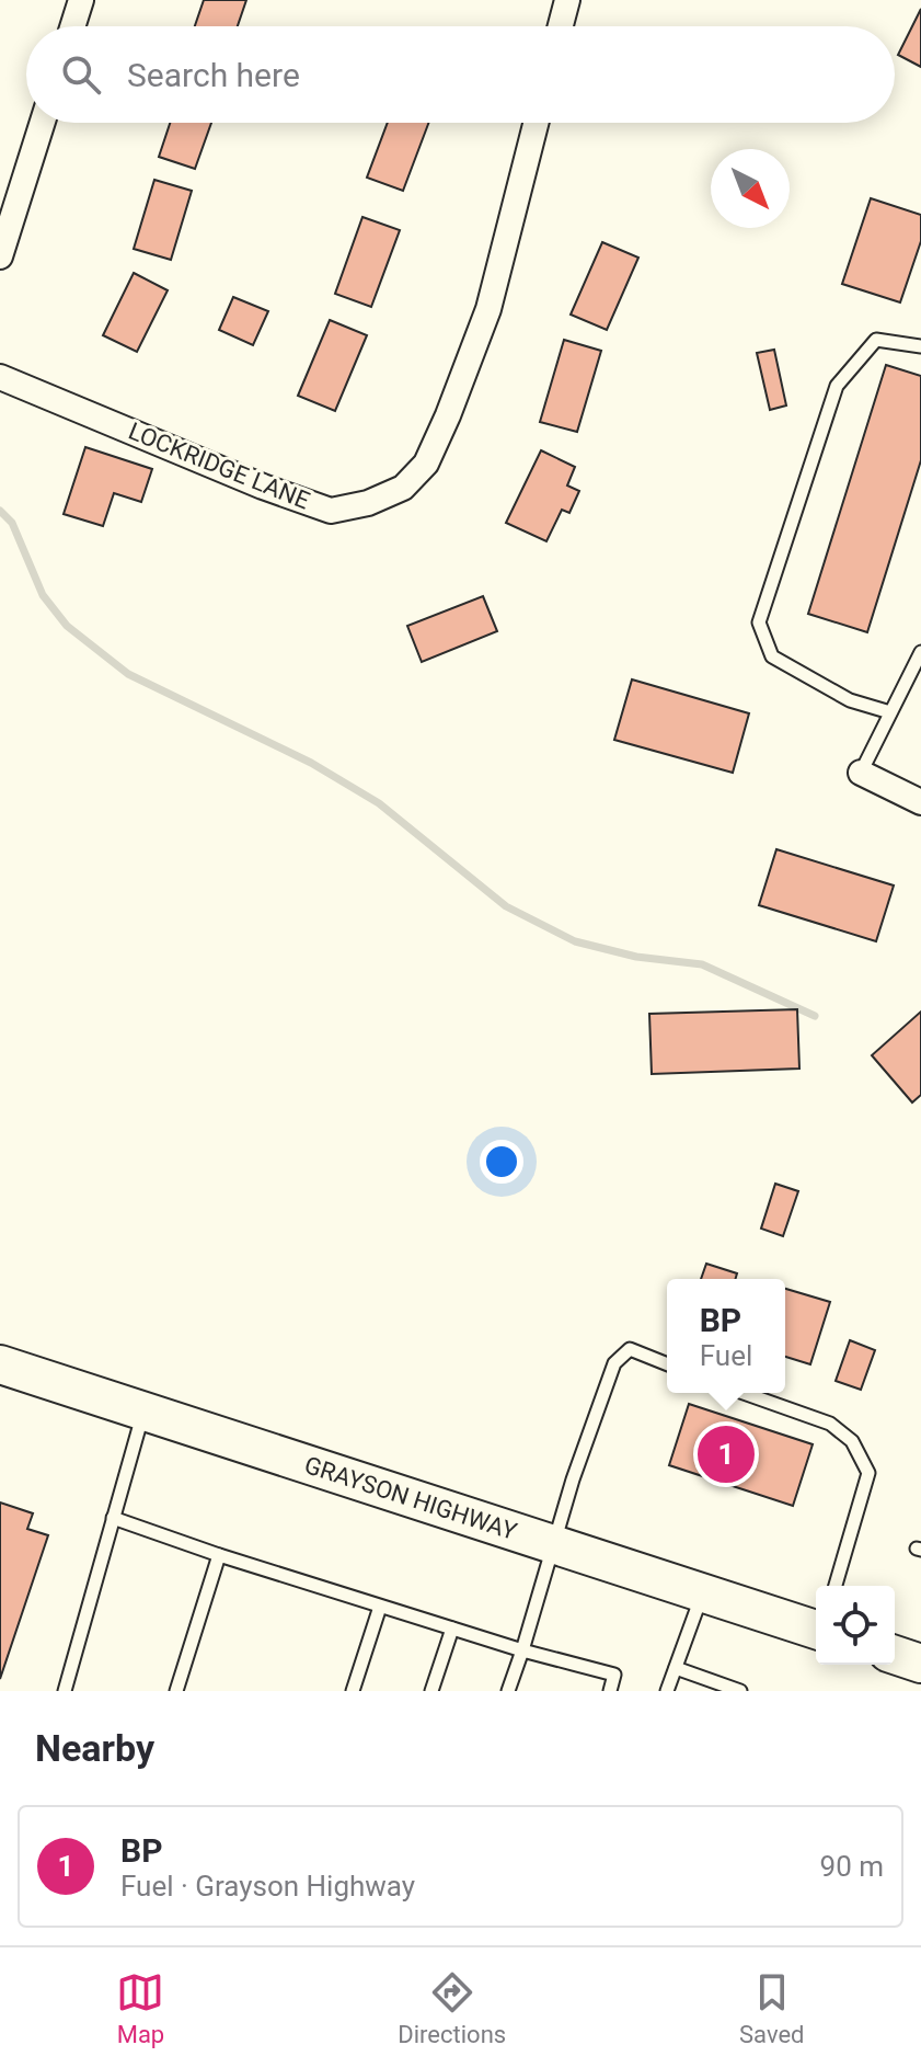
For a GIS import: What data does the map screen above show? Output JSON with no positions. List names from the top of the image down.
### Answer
{
  "streets": {
    "main road": ["GRAYSON HIGHWAY"],
    "street": ["LOCKRIDGE LANE"]
  },
  "north": "bottom right",
  "page": {
    "search": "Search here",
    "popup": ["BP", "Fuel"],
    "pins": "1",
    "heading": "Nearby",
    "list": [
      {
        "mark": "1",
        "name": "BP",
        "note": "Fuel · Grayson Highway",
        "value": "90 m"
      }
    ],
    "nav": ["Map", "Directions", "Saved"]
  }
}
